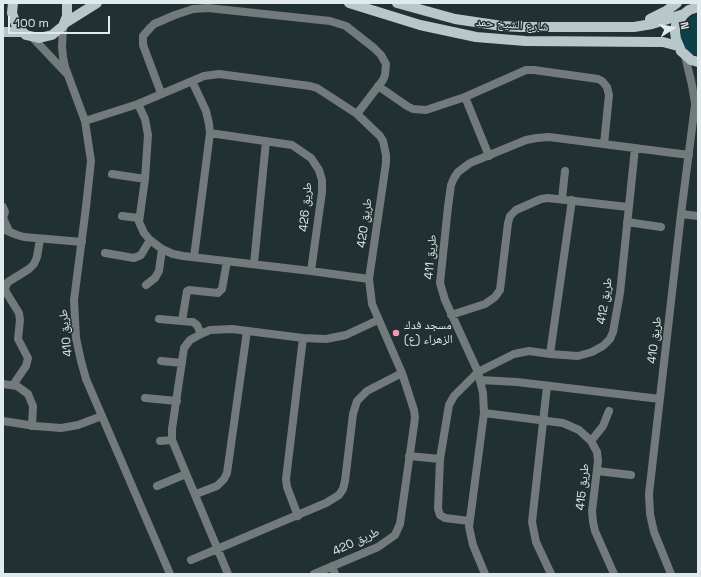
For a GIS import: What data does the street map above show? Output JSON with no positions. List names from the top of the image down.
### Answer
{
  "streets": {
    "main road": ["شارع الشيخ حمد"],
    "street": [
      "طريق 426",
      "طريق 420",
      "طريق 411",
      "طريق 412",
      "طريق 410",
      "طريق 415"
    ]
  },
  "crossings": [
    ["طريق 420", "طريق 410"],
    ["طريق 411", "طريق 412"],
    ["طريق 411", "طريق 410"],
    ["طريق 411", "طريق 415"]
  ],
  "places": ["مسجد فدك الزهراء (ع)"],
  "scale_bar": "100 m",
  "north": "right"
}
